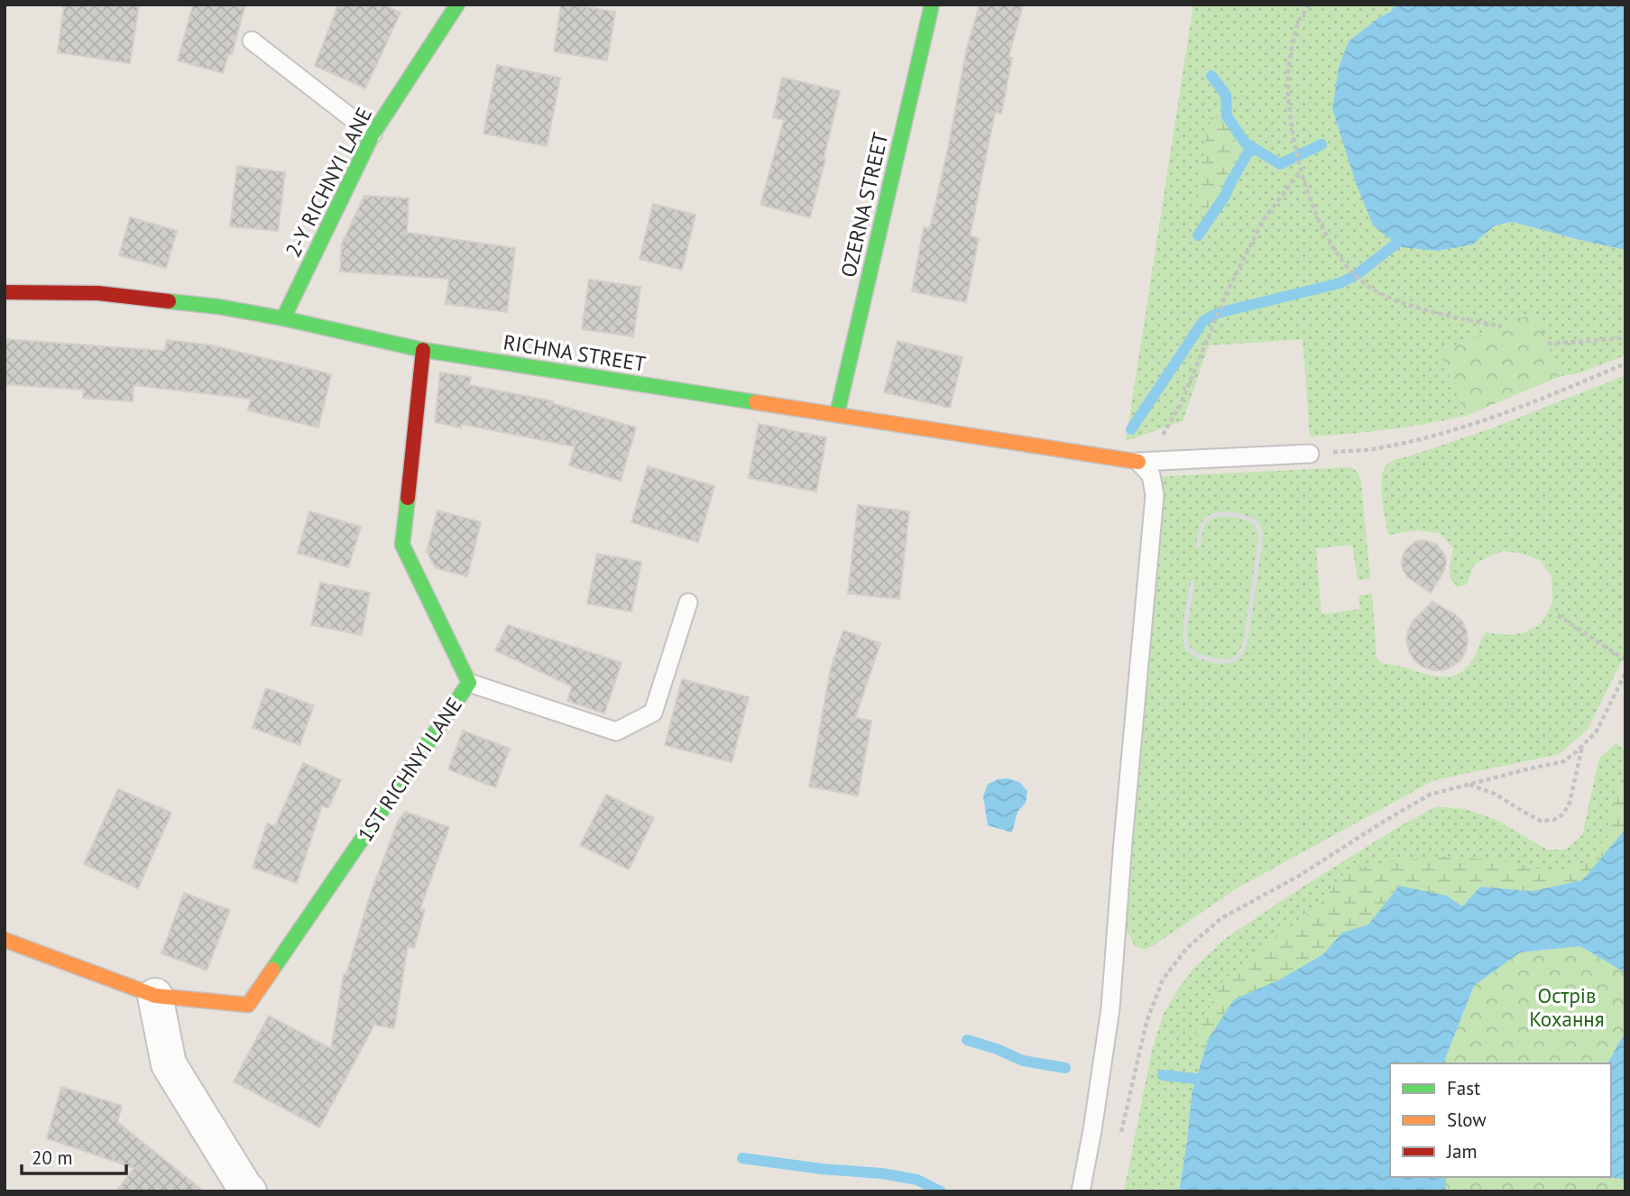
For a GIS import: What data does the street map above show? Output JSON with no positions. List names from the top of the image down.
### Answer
{
  "streets": {
    "street": [
      "2-Y RICHNYI LANE",
      "OZERNA STREET",
      "RICHNA STREET",
      "1ST RICHNYI LANE"
    ]
  },
  "crossings": [
    ["2-Y RICHNYI LANE", "RICHNA STREET"],
    ["OZERNA STREET", "RICHNA STREET"],
    ["RICHNA STREET", "1ST RICHNYI LANE"]
  ],
  "parks": ["Острів Кохання"],
  "legend": ["Fast", "Slow", "Jam"],
  "scale_bar": "20 m"
}
